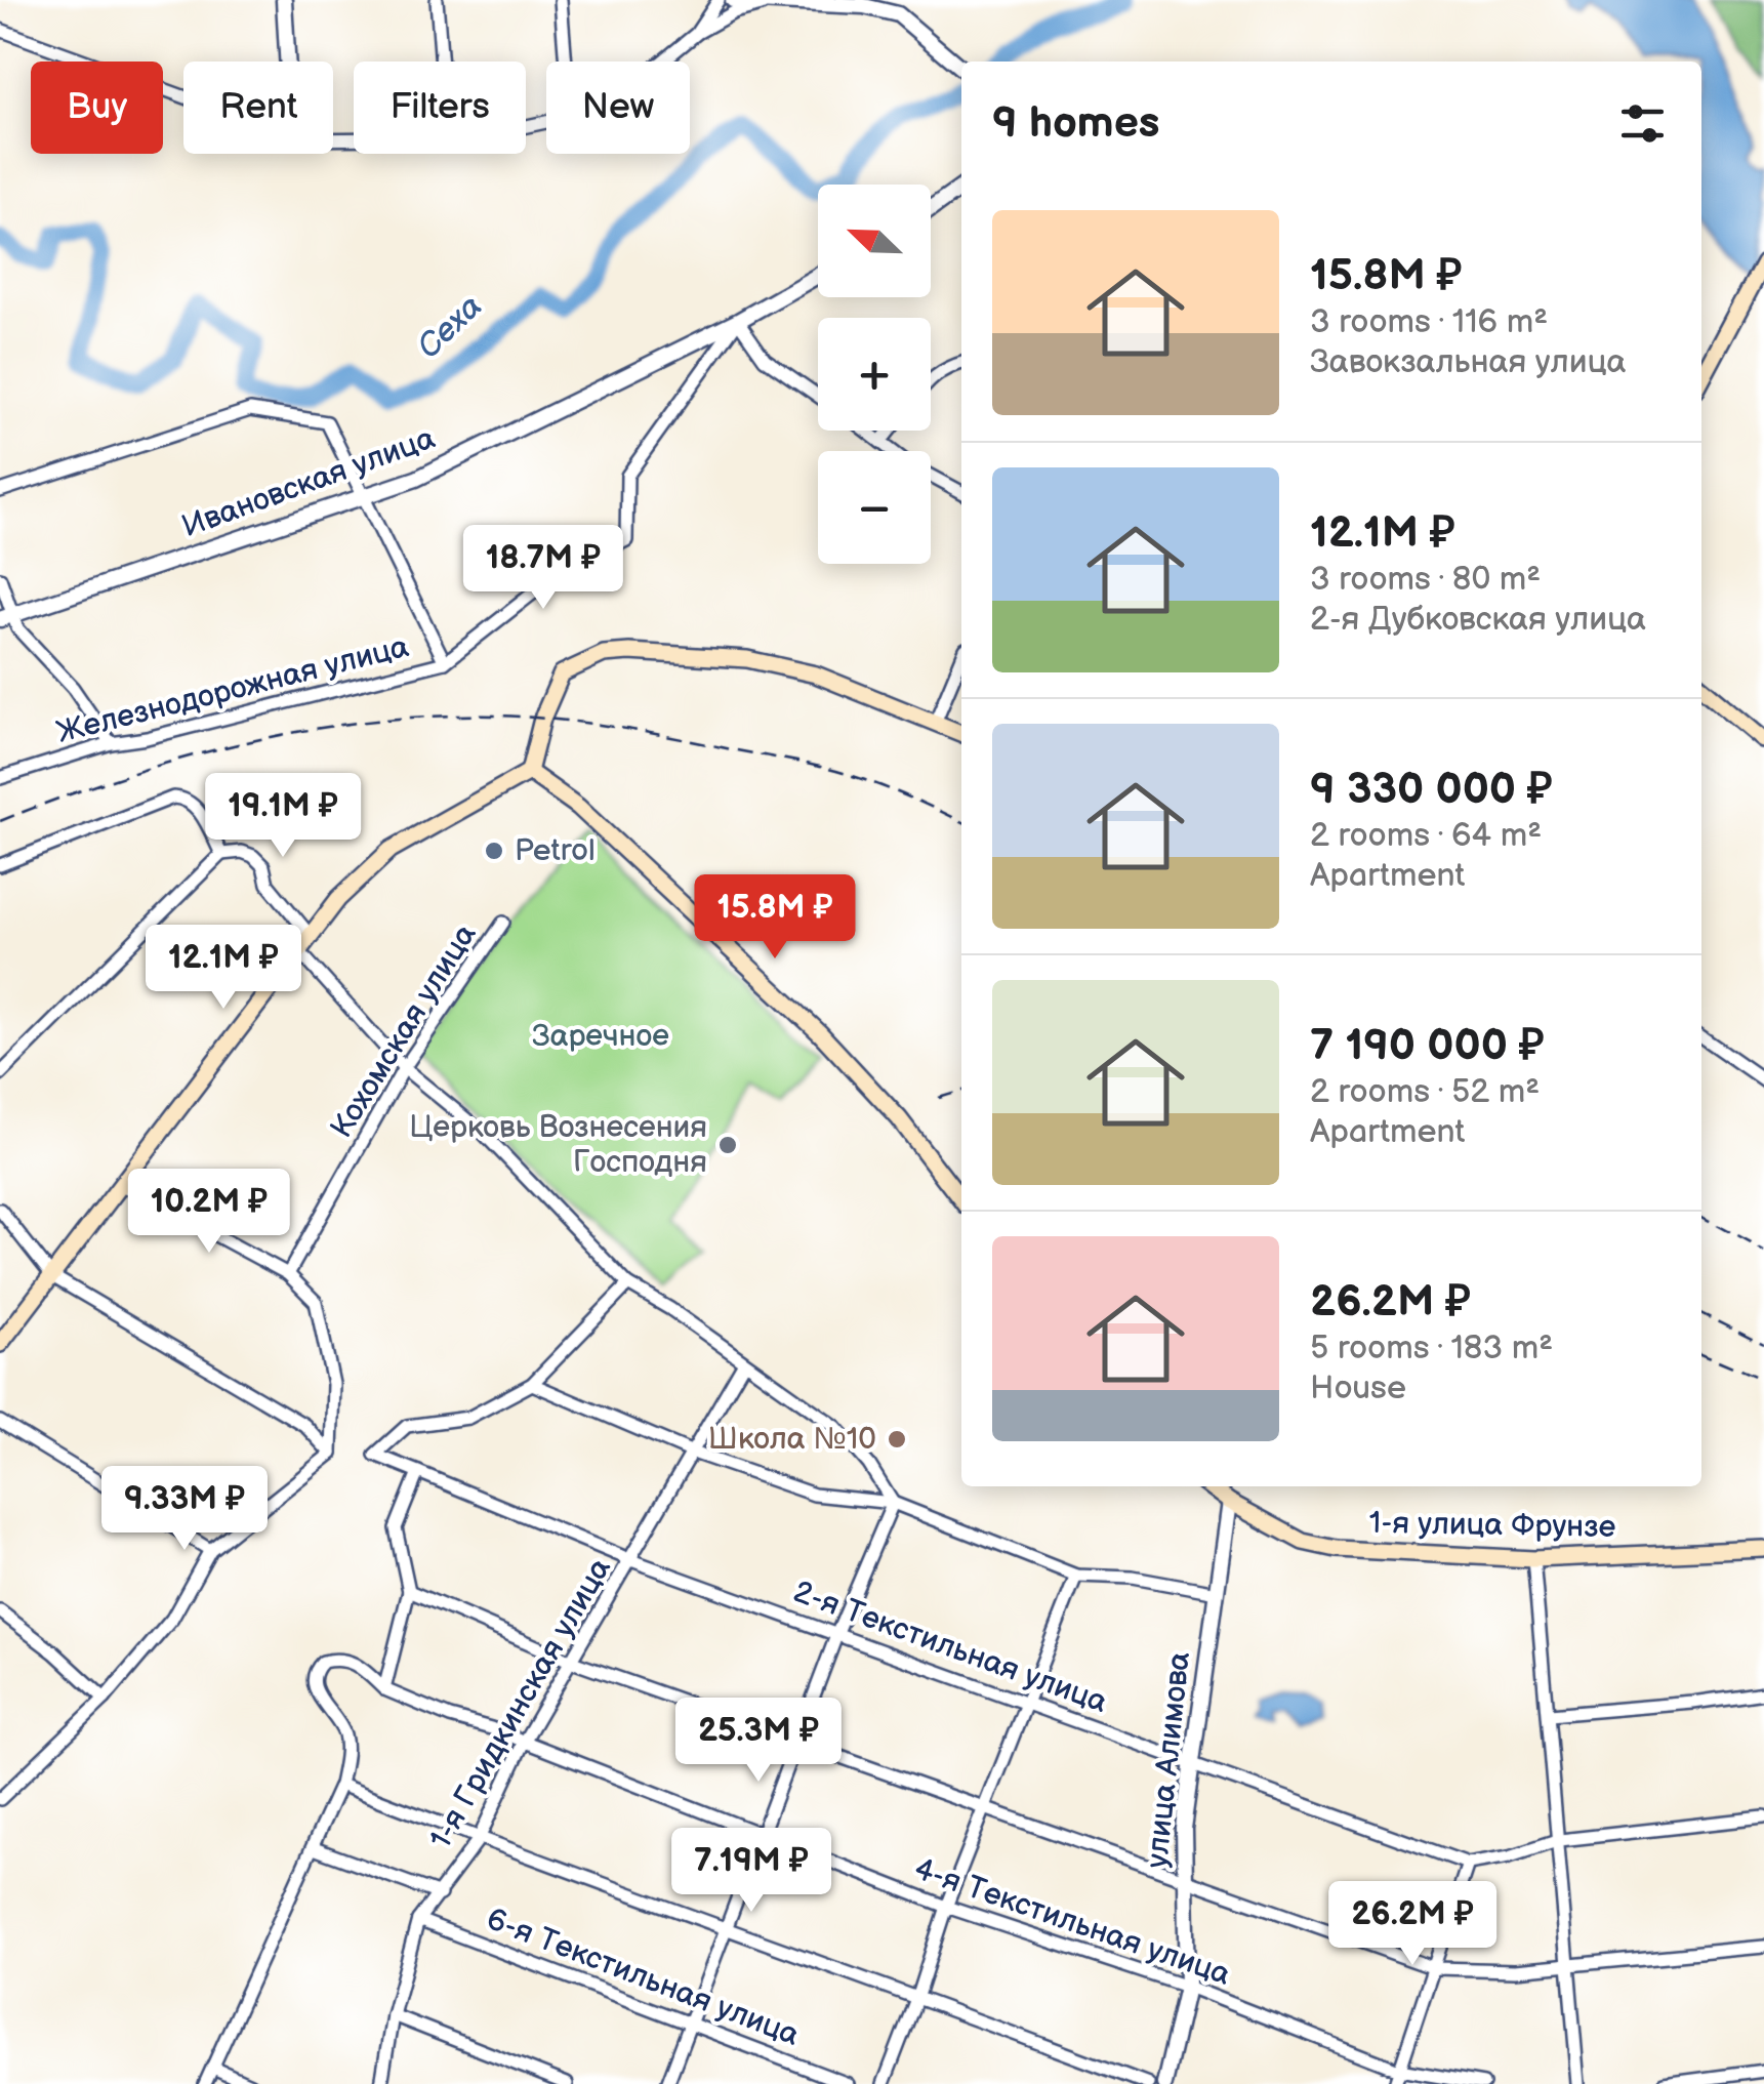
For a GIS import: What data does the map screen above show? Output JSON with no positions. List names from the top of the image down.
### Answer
{
  "streets": {
    "main road": ["1-я улица Фрунзе"],
    "street": [
      "Ивановская улица",
      "Железнодорожная улица",
      "Кохомская улица",
      "2-я Текстильная улица",
      "1-я Гридкинская улица",
      "улица Алимова",
      "4-я Текстильная улица",
      "6-я Текстильная улица"
    ]
  },
  "crossings": [
    ["Ивановская улица", "Железнодорожная улица"],
    ["1-я улица Фрунзе", "улица Алимова"],
    ["2-я Текстильная улица", "1-я Гридкинская улица"],
    ["2-я Текстильная улица", "улица Алимова"],
    ["1-я Гридкинская улица", "4-я Текстильная улица"],
    ["1-я Гридкинская улица", "6-я Текстильная улица"],
    ["улица Алимова", "4-я Текстильная улица"]
  ],
  "water": ["Сеха"],
  "parks": ["Заречное"],
  "places": ["Petrol", "Церковь Вознесения Господня", "Школа №10"],
  "north": "top left",
  "page": {
    "chip": [
      "Buy",
      "Rent",
      "Filters",
      "New"
    ],
    "heading": "9 homes",
    "map_buttons": ["+", "−"],
    "list": [
      {
        "name": "15.8M ₽",
        "note": "3 rooms · 116 m² · Завокзальная улица"
      },
      {
        "name": "12.1M ₽",
        "note": "3 rooms · 80 m² · 2-я Дубковская улица"
      },
      {
        "name": "9 330 000 ₽",
        "note": "2 rooms · 64 m² · Apartment"
      },
      {
        "name": "7 190 000 ₽",
        "note": "2 rooms · 52 m² · Apartment"
      },
      {
        "name": "26.2M ₽",
        "note": "5 rooms · 183 m² · House"
      }
    ],
    "price": [
      "18.7M ₽",
      "19.1M ₽",
      "15.8M ₽",
      "12.1M ₽",
      "10.2M ₽",
      "9.33M ₽",
      "25.3M ₽",
      "7.19M ₽",
      "26.2M ₽"
    ]
  }
}
